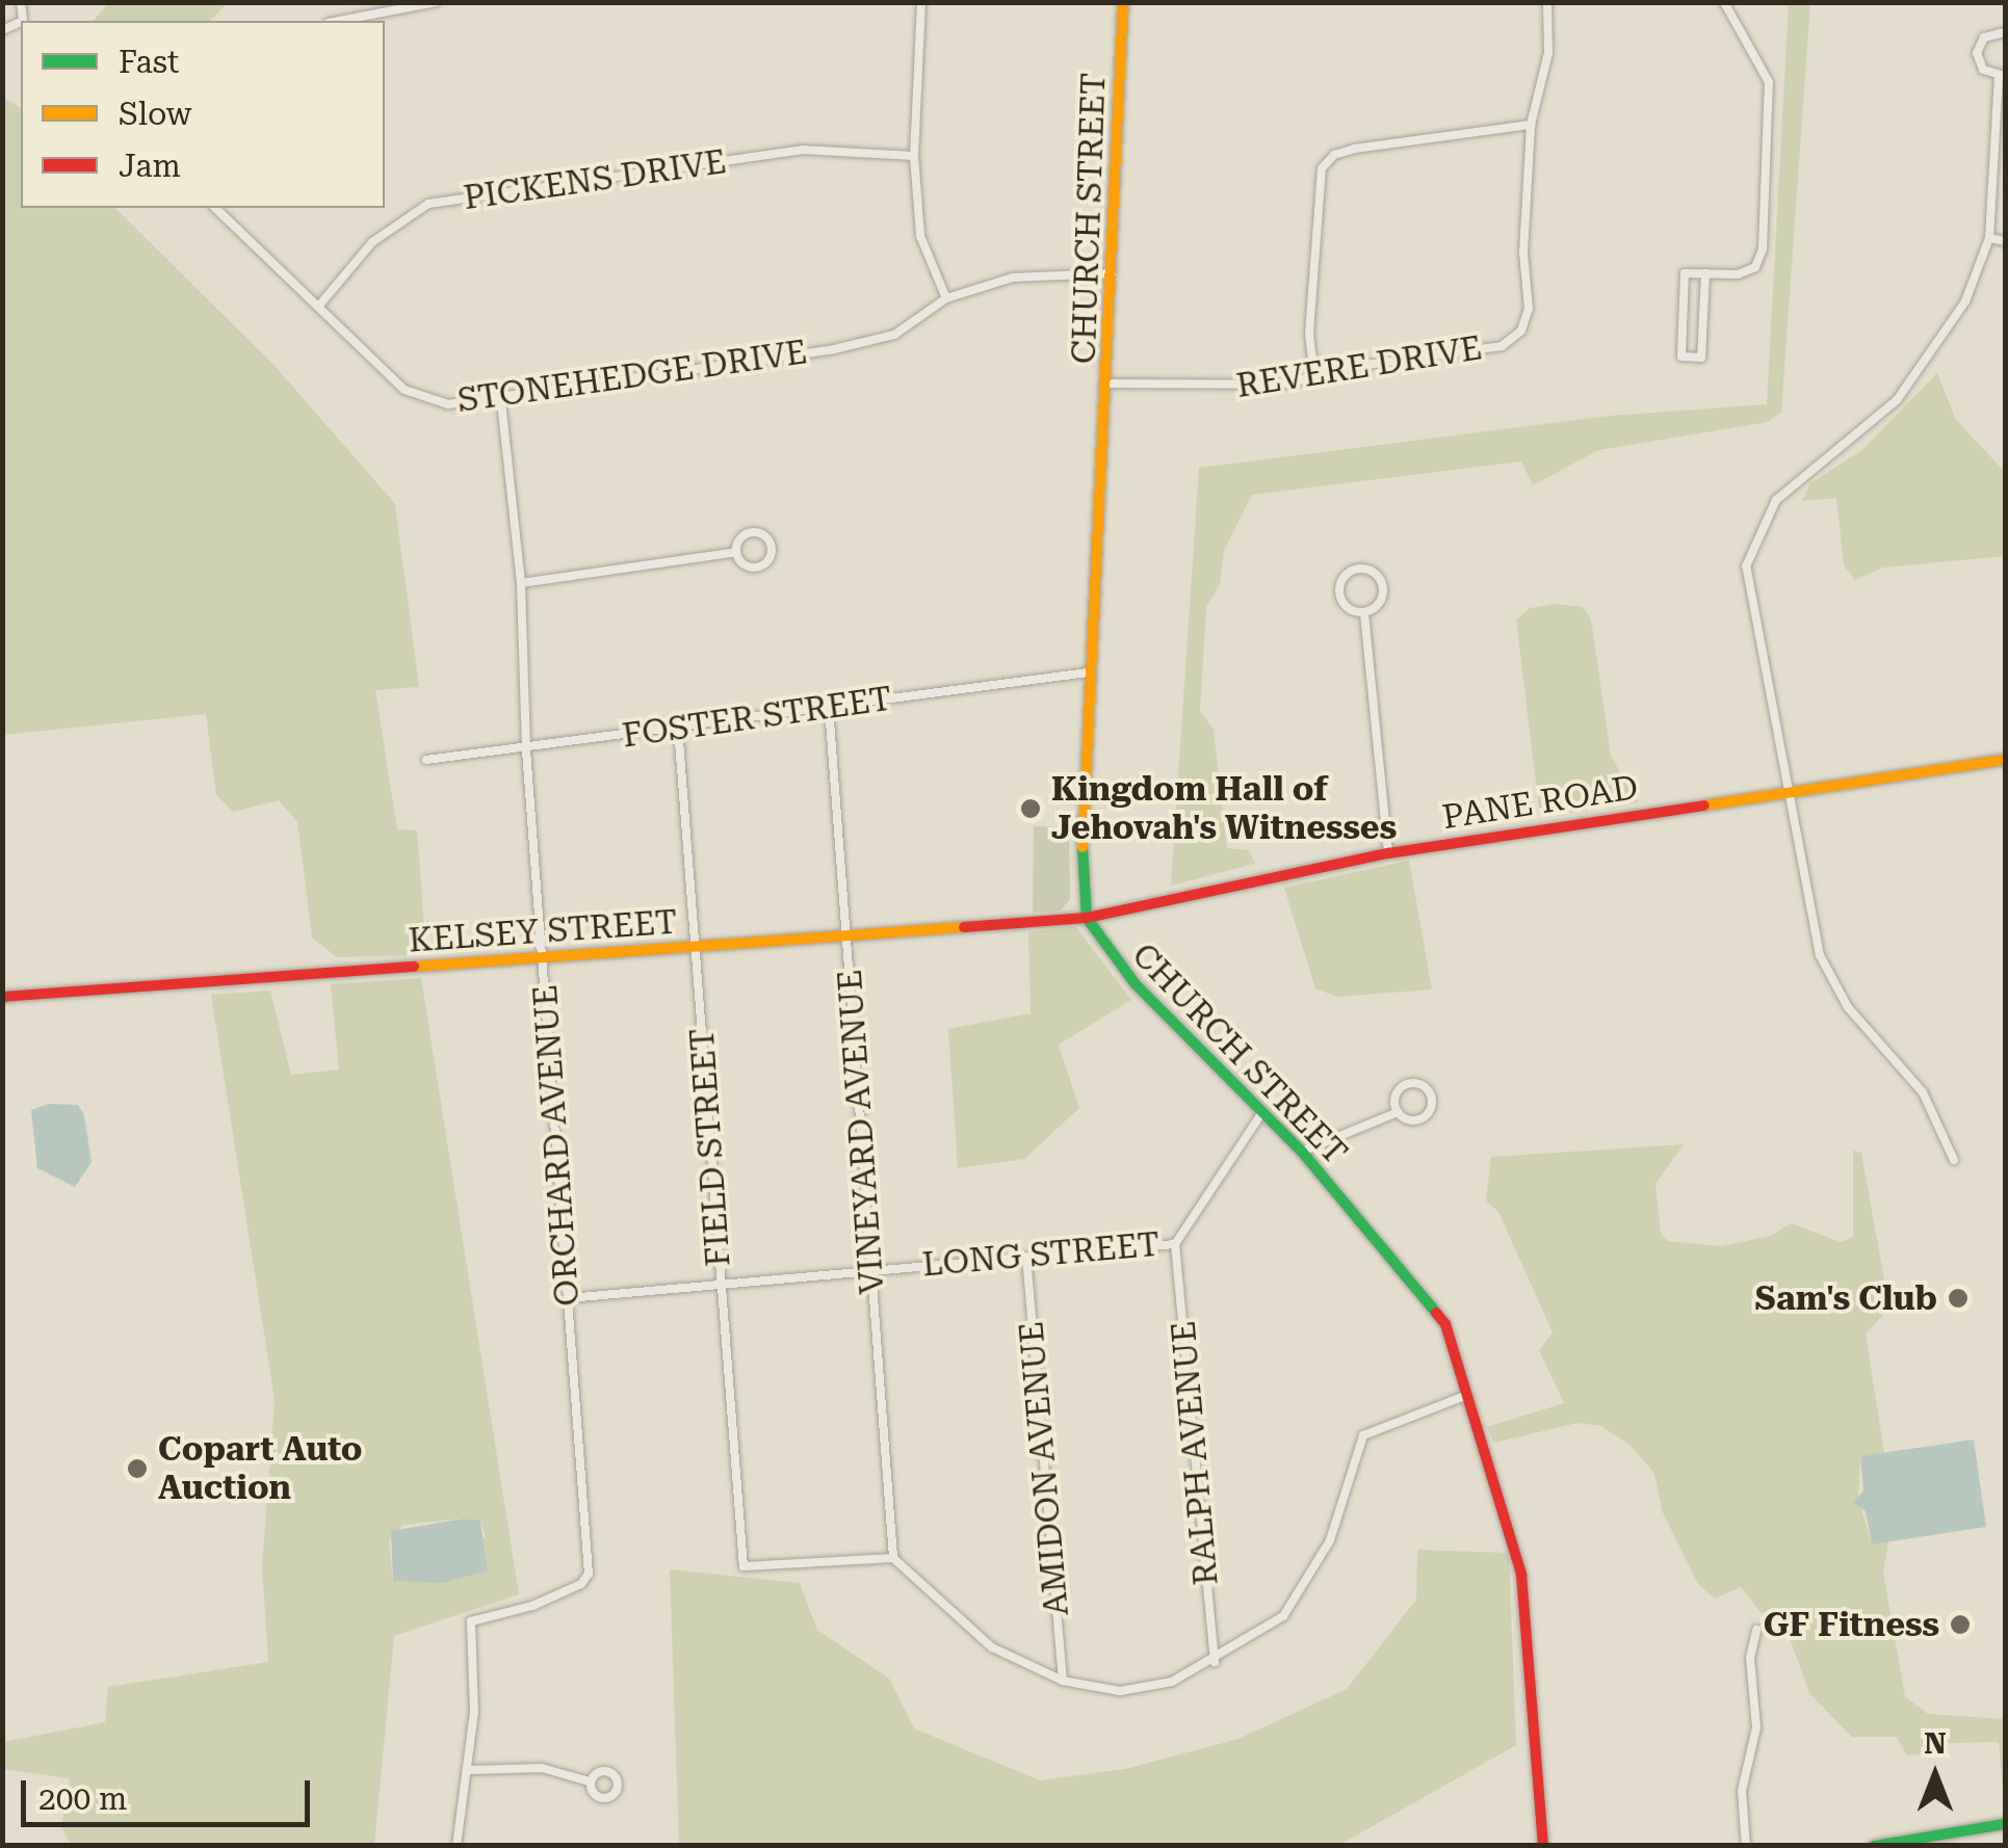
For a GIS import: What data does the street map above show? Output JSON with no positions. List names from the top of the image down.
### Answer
{
  "streets": {
    "street": [
      "PICKENS DRIVE",
      "CHURCH STREET",
      "REVERE DRIVE",
      "STONEHEDGE DRIVE",
      "FOSTER STREET",
      "PANE ROAD",
      "KELSEY STREET",
      "VINEYARD AVENUE",
      "ORCHARD AVENUE",
      "FIELD STREET",
      "LONG STREET",
      "RALPH AVENUE",
      "AMIDON AVENUE"
    ]
  },
  "crossings": [
    ["PICKENS DRIVE", "STONEHEDGE DRIVE"],
    ["CHURCH STREET", "REVERE DRIVE"],
    ["CHURCH STREET", "STONEHEDGE DRIVE"],
    ["CHURCH STREET", "FOSTER STREET"],
    ["CHURCH STREET", "PANE ROAD"],
    ["CHURCH STREET", "KELSEY STREET"],
    ["CHURCH STREET", "LONG STREET"],
    ["STONEHEDGE DRIVE", "ORCHARD AVENUE"],
    ["FOSTER STREET", "VINEYARD AVENUE"],
    ["FOSTER STREET", "ORCHARD AVENUE"],
    ["FOSTER STREET", "FIELD STREET"],
    ["PANE ROAD", "KELSEY STREET"],
    ["KELSEY STREET", "VINEYARD AVENUE"],
    ["KELSEY STREET", "ORCHARD AVENUE"],
    ["KELSEY STREET", "FIELD STREET"],
    ["VINEYARD AVENUE", "FIELD STREET"],
    ["VINEYARD AVENUE", "LONG STREET"],
    ["ORCHARD AVENUE", "LONG STREET"],
    ["FIELD STREET", "LONG STREET"],
    ["LONG STREET", "RALPH AVENUE"],
    ["LONG STREET", "AMIDON AVENUE"]
  ],
  "places": [
    "Kingdom Hall of Jehovah's Witnesses",
    "Sam's Club",
    "Copart Auto Auction",
    "GF Fitness"
  ],
  "legend": ["Fast", "Slow", "Jam"],
  "scale_bar": "200 m",
  "north": "top"
}
